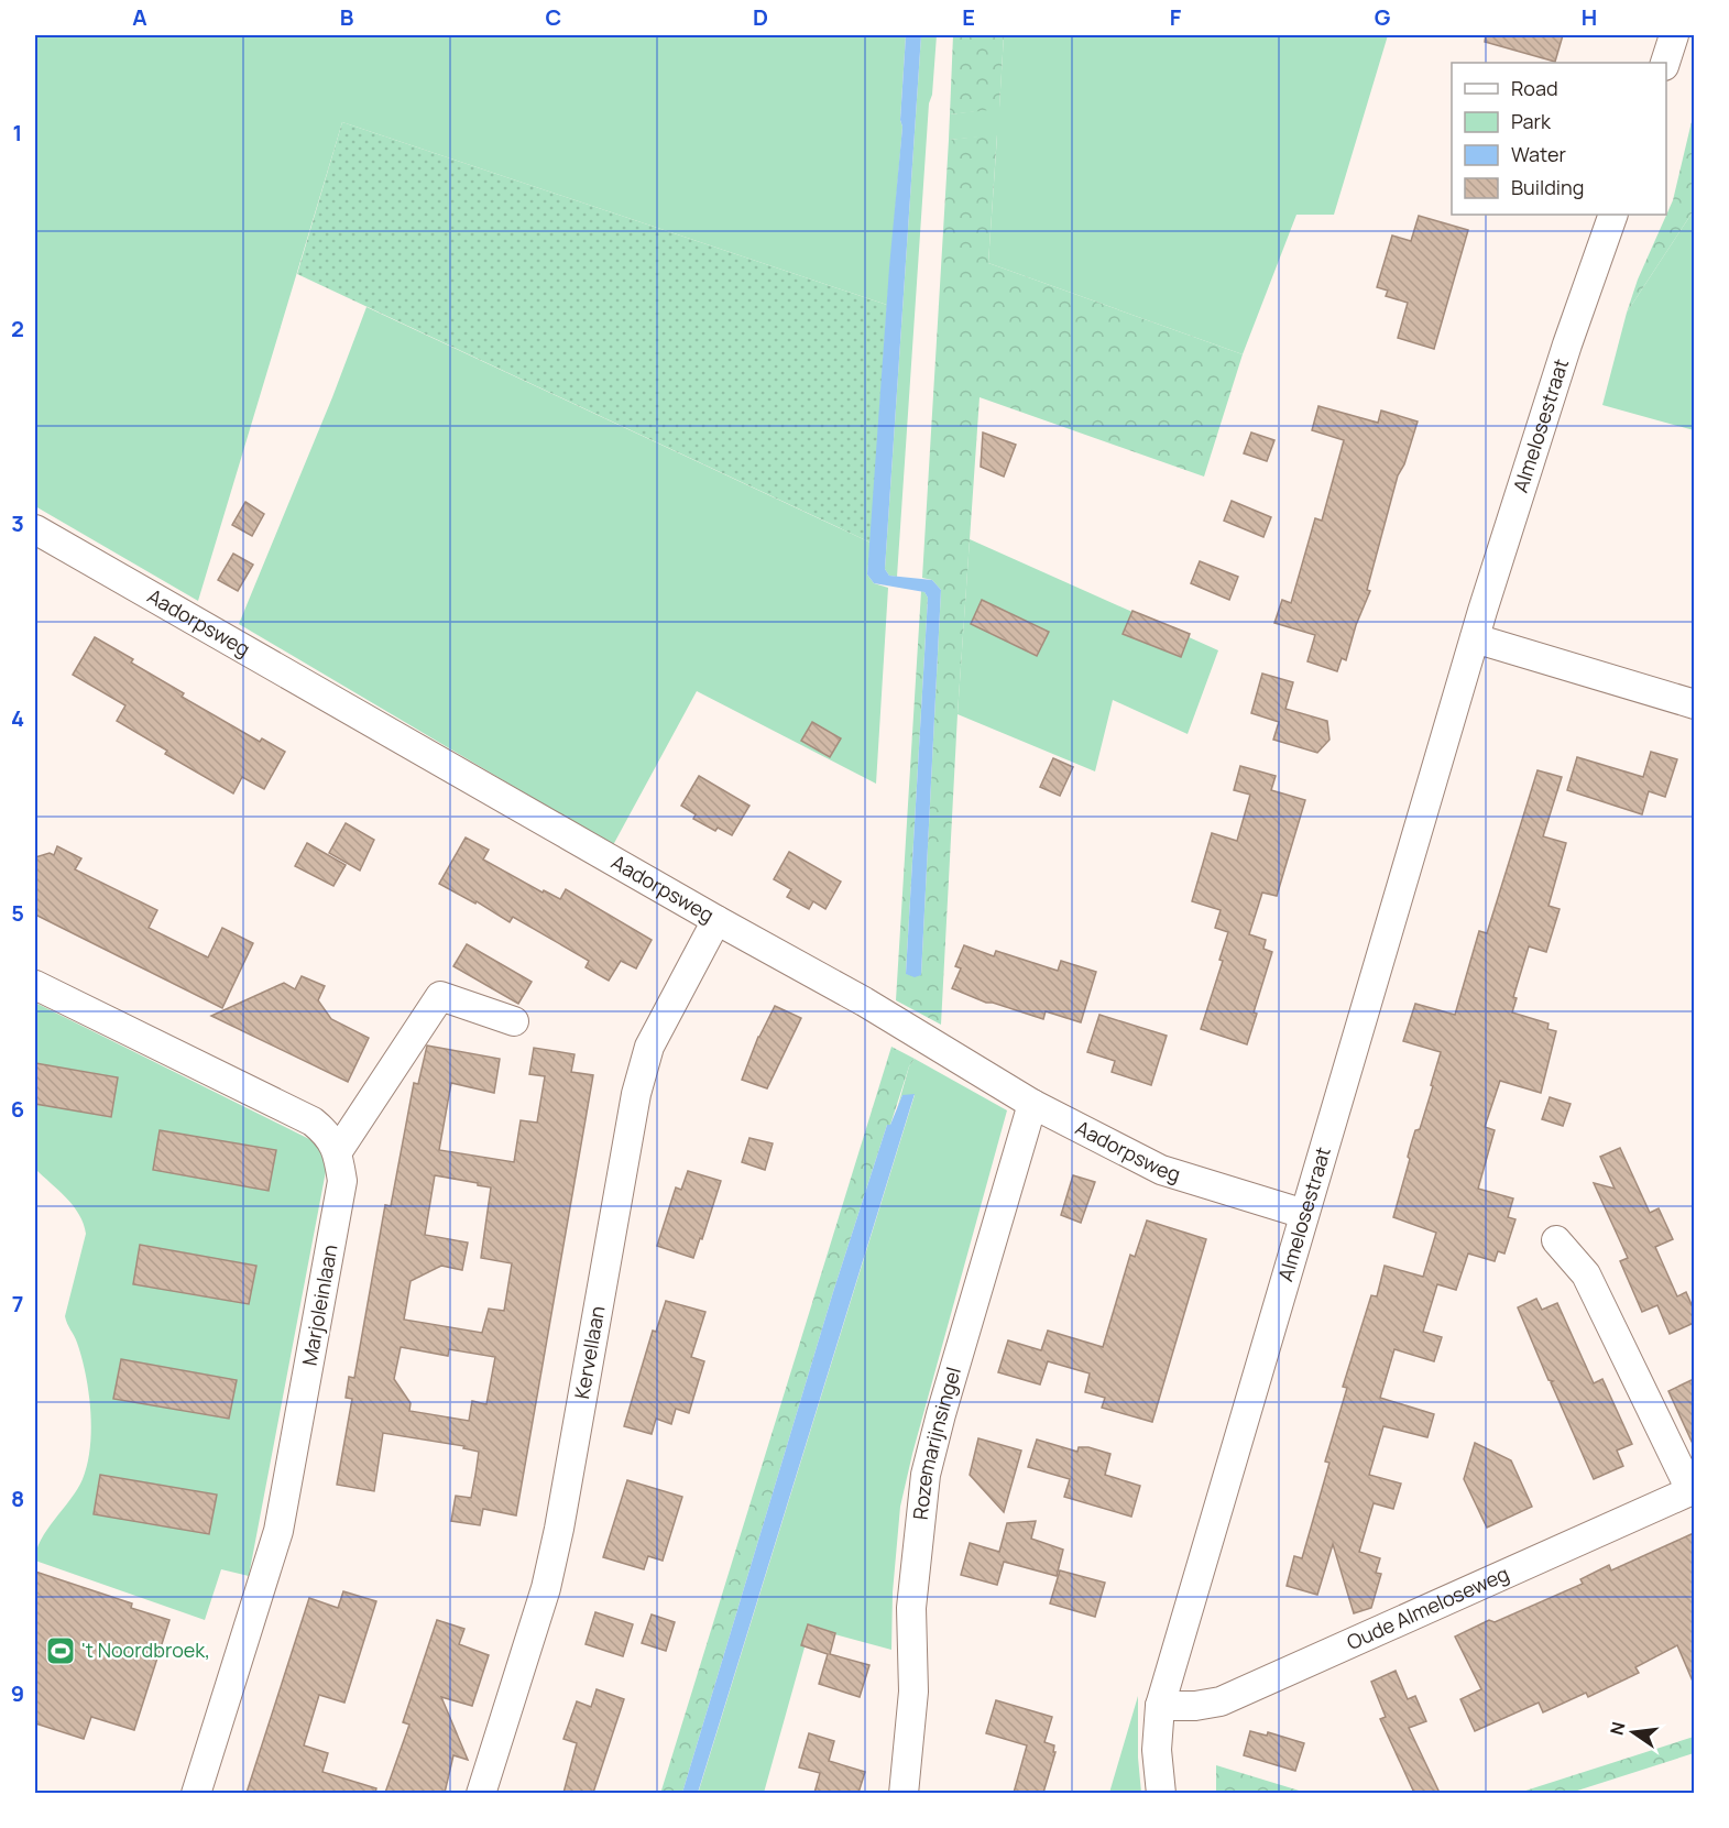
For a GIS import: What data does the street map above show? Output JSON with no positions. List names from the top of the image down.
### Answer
{
  "streets": {
    "street": [
      "Almelosestraat",
      "Aadorpsweg",
      "Marjoleinlaan",
      "Kervellaan",
      "Rozemarijnsingel",
      "Oude Almeloseweg"
    ]
  },
  "crossings": [
    ["Almelosestraat", "Aadorpsweg"],
    ["Almelosestraat", "Oude Almeloseweg"],
    ["Aadorpsweg", "Kervellaan"],
    ["Aadorpsweg", "Rozemarijnsingel"]
  ],
  "places": {
    "sports": ["'t Noordbroek,"]
  },
  "legend": [
    "Road",
    "Park",
    "Water",
    "Building"
  ],
  "north": "left",
  "grid": {
    "columns": [
      "A",
      "B",
      "C",
      "D",
      "E",
      "F",
      "G",
      "H"
    ],
    "rows": [
      "1",
      "2",
      "3",
      "4",
      "5",
      "6",
      "7",
      "8",
      "9"
    ]
  }
}
